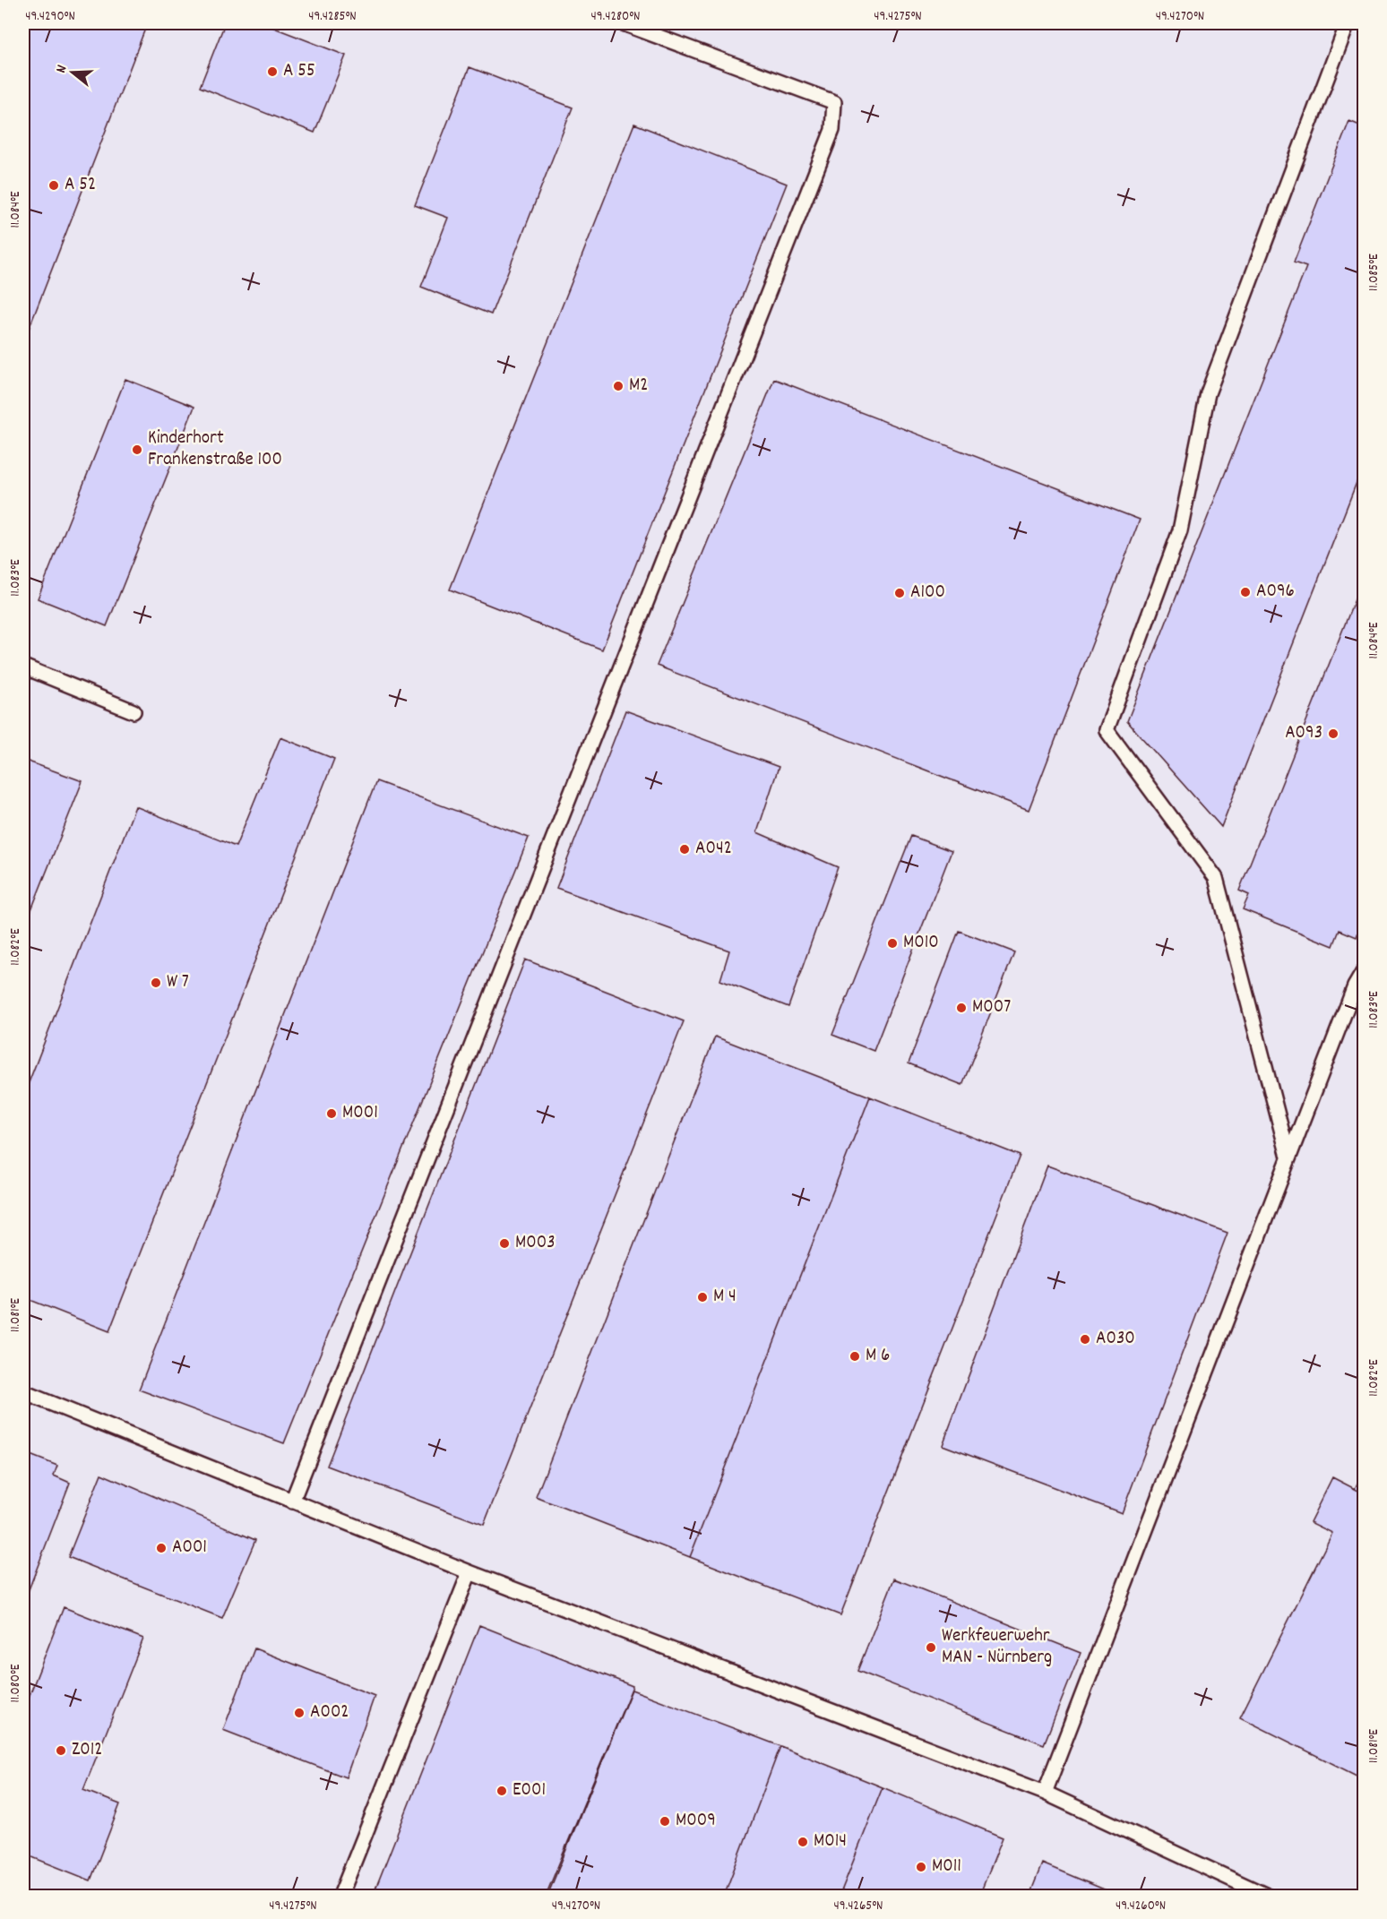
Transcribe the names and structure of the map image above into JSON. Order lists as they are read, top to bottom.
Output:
{
  "places": [
    "A 55",
    "A 52",
    "M2",
    "Kinderhort Frankenstraße 100",
    "A096",
    "A100",
    "A093",
    "A042",
    "M010",
    "W 7",
    "M007",
    "M001",
    "M003",
    "M 4",
    "A030",
    "M 6",
    "A001",
    "Werkfeuerwehr MAN - Nürnberg",
    "A002",
    "Z012",
    "E001",
    "M009",
    "M014",
    "M011"
  ],
  "north": "left",
  "coordinates": [
    "49.4290°N",
    "49.4285°N",
    "49.4280°N",
    "49.4275°N",
    "49.4270°N",
    "11.084°E",
    "11.085°E",
    "11.083°E",
    "11.082°E",
    "11.081°E",
    "11.080°E",
    "49.4265°N",
    "49.4260°N"
  ]
}
